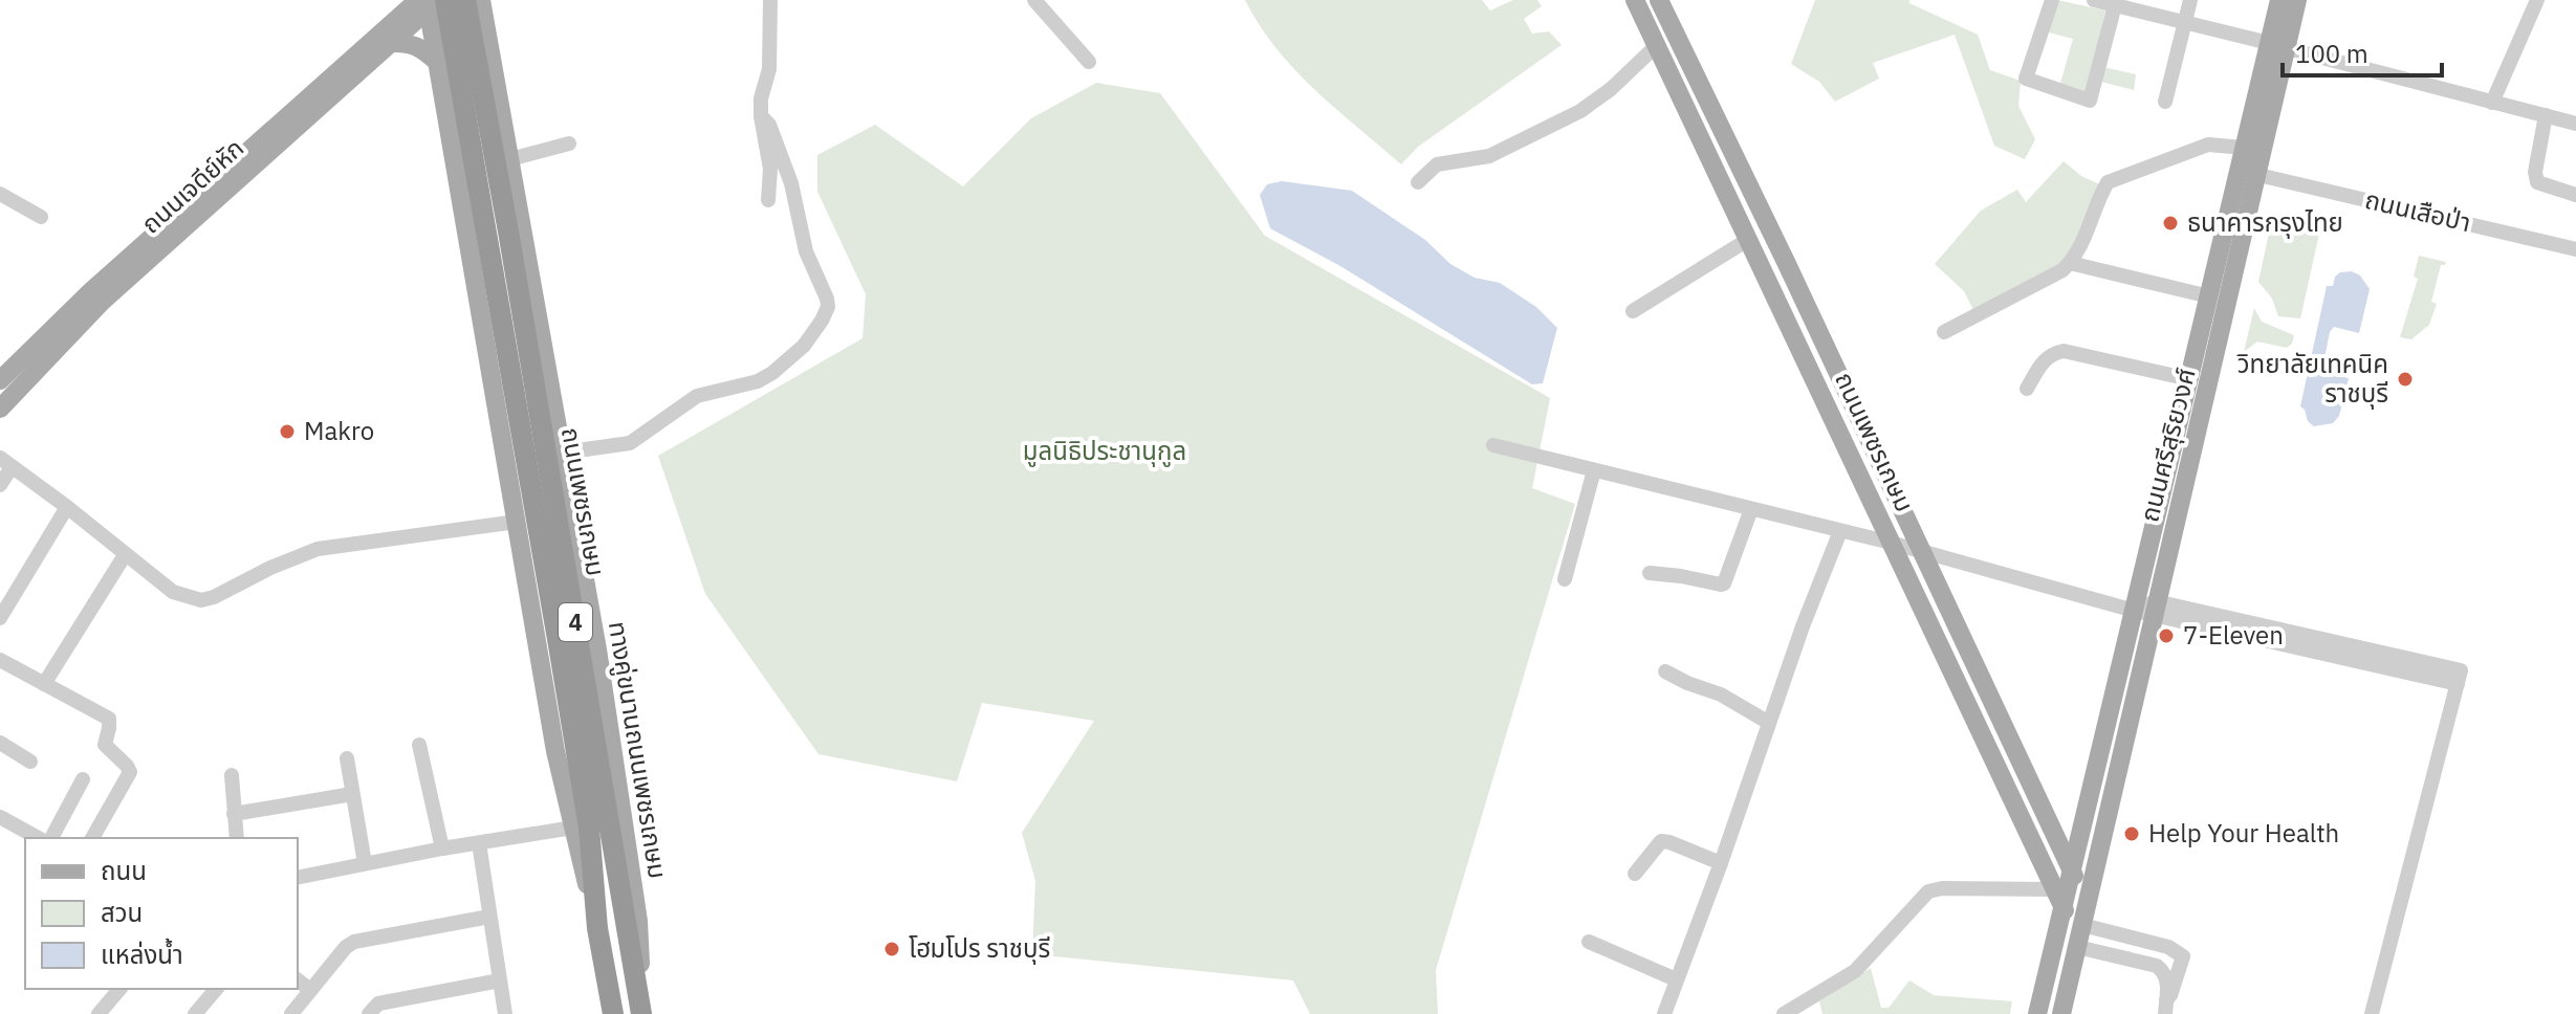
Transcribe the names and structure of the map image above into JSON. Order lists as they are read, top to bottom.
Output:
{
  "streets": {
    "highway": ["ถนนเพชรเกษม", "4"],
    "main road": ["ถนนเจดีย์หัก", "ถนนศรีสุริยวงศ์", "ทางคู่ขนานถนนเพชรเกษม"],
    "street": ["ถนนเสือป่า"]
  },
  "crossings": [
    ["ถนนเจดีย์หัก", "ถนนเพชรเกษม"],
    ["ถนนเจดีย์หัก", "4"],
    ["ถนนเสือป่า", "ถนนศรีสุริยวงศ์"],
    ["ถนนเพชรเกษม", "ถนนศรีสุริยวงศ์"],
    ["ถนนเพชรเกษม", "4"],
    ["ถนนเพชรเกษม", "ทางคู่ขนานถนนเพชรเกษม"]
  ],
  "parks": ["มูลนิธิประชานุกูล"],
  "places": [
    "ธนาคารกรุงไทย",
    "วิทยาลัยเทคนิค ราชบุรี",
    "Makro",
    "7-Eleven",
    "Help Your Health",
    "โฮมโปร ราชบุรี"
  ],
  "legend": ["ถนน", "สวน", "แหล่งน้ำ"],
  "scale_bar": "100 m"
}
